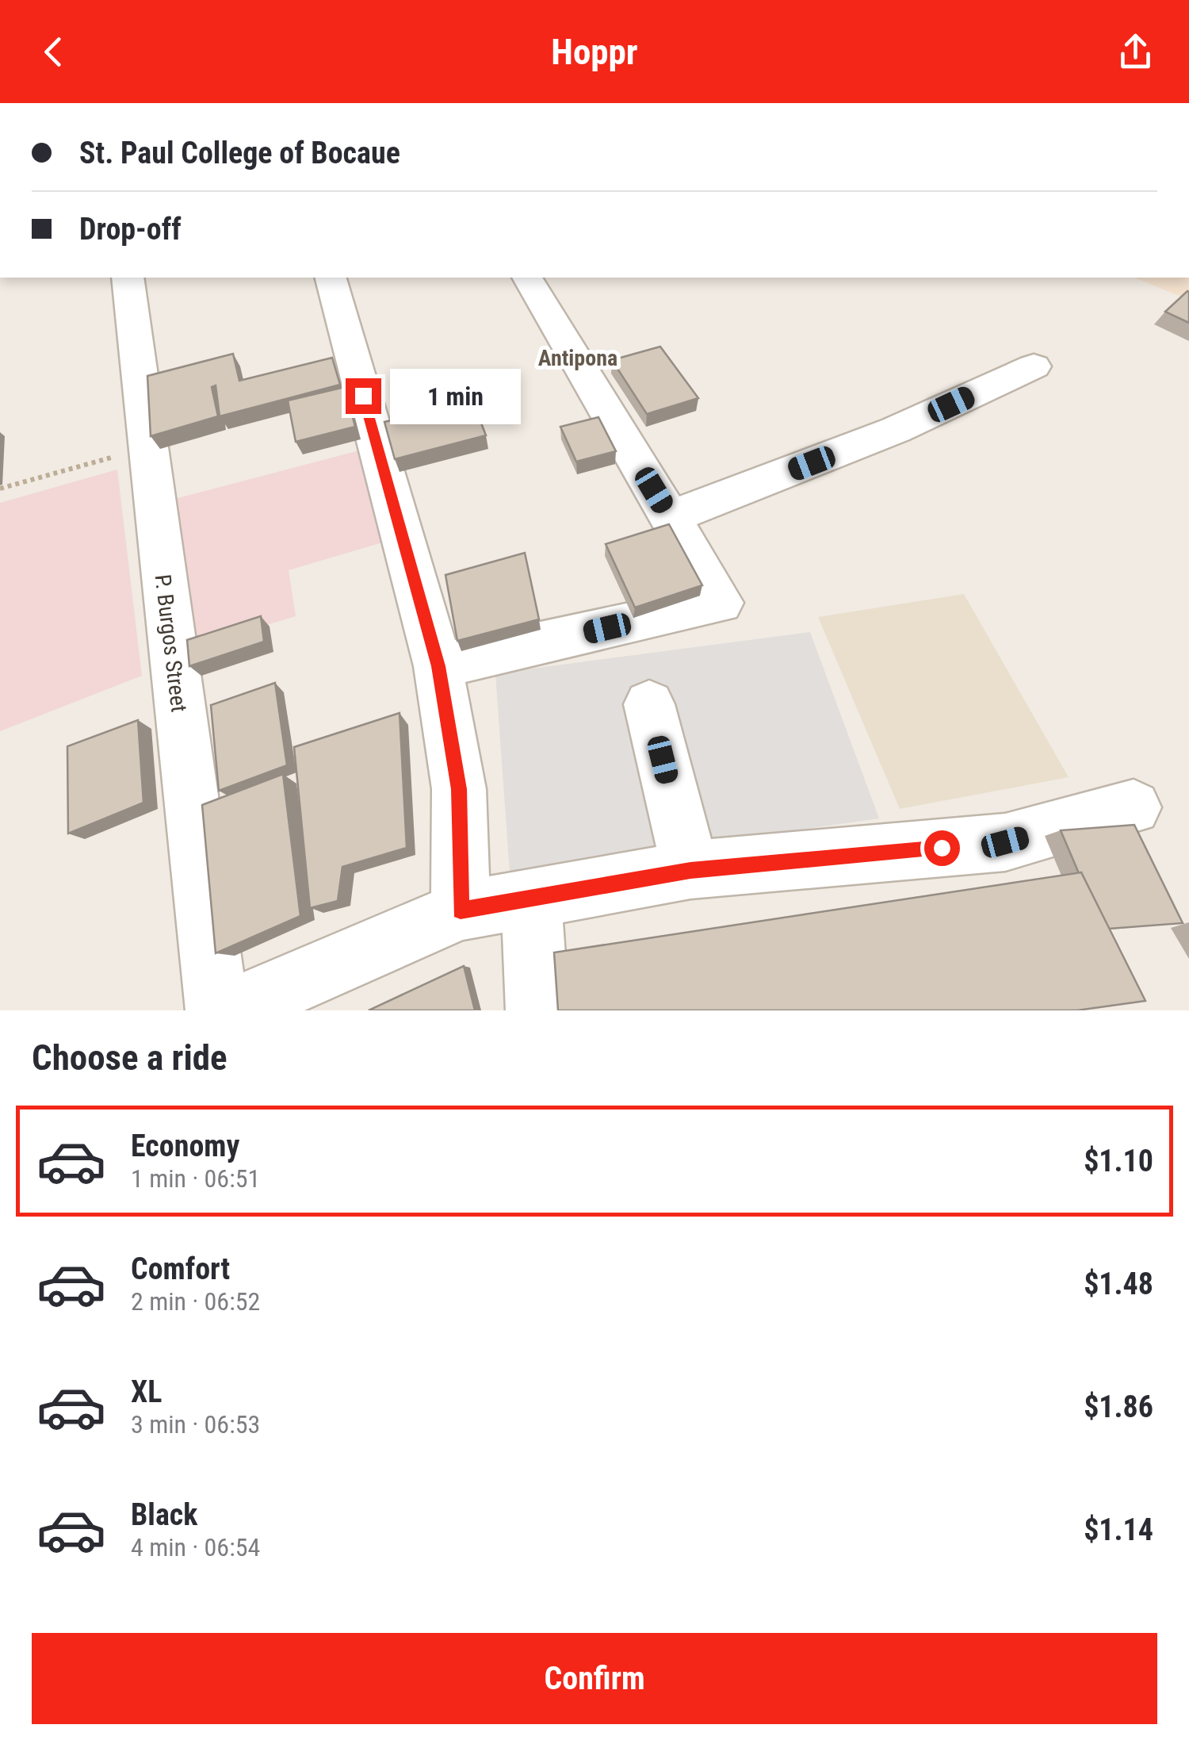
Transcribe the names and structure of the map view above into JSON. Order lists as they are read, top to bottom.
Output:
{
  "streets": {
    "street": ["P. Burgos Street"]
  },
  "districts": ["Antipona"],
  "page": {
    "header": "Hoppr",
    "banner": ["St. Paul College of Bocaue", "Drop-off"],
    "bubble": "1 min",
    "heading": "Choose a ride",
    "list": [
      {
        "name": "Economy",
        "note": "1 min · 06:51",
        "value": "$1.10"
      },
      {
        "name": "Comfort",
        "note": "2 min · 06:52",
        "value": "$1.48"
      },
      {
        "name": "XL",
        "note": "3 min · 06:53",
        "value": "$1.86"
      },
      {
        "name": "Black",
        "note": "4 min · 06:54",
        "value": "$1.14"
      }
    ],
    "buttons": "Confirm"
  }
}
